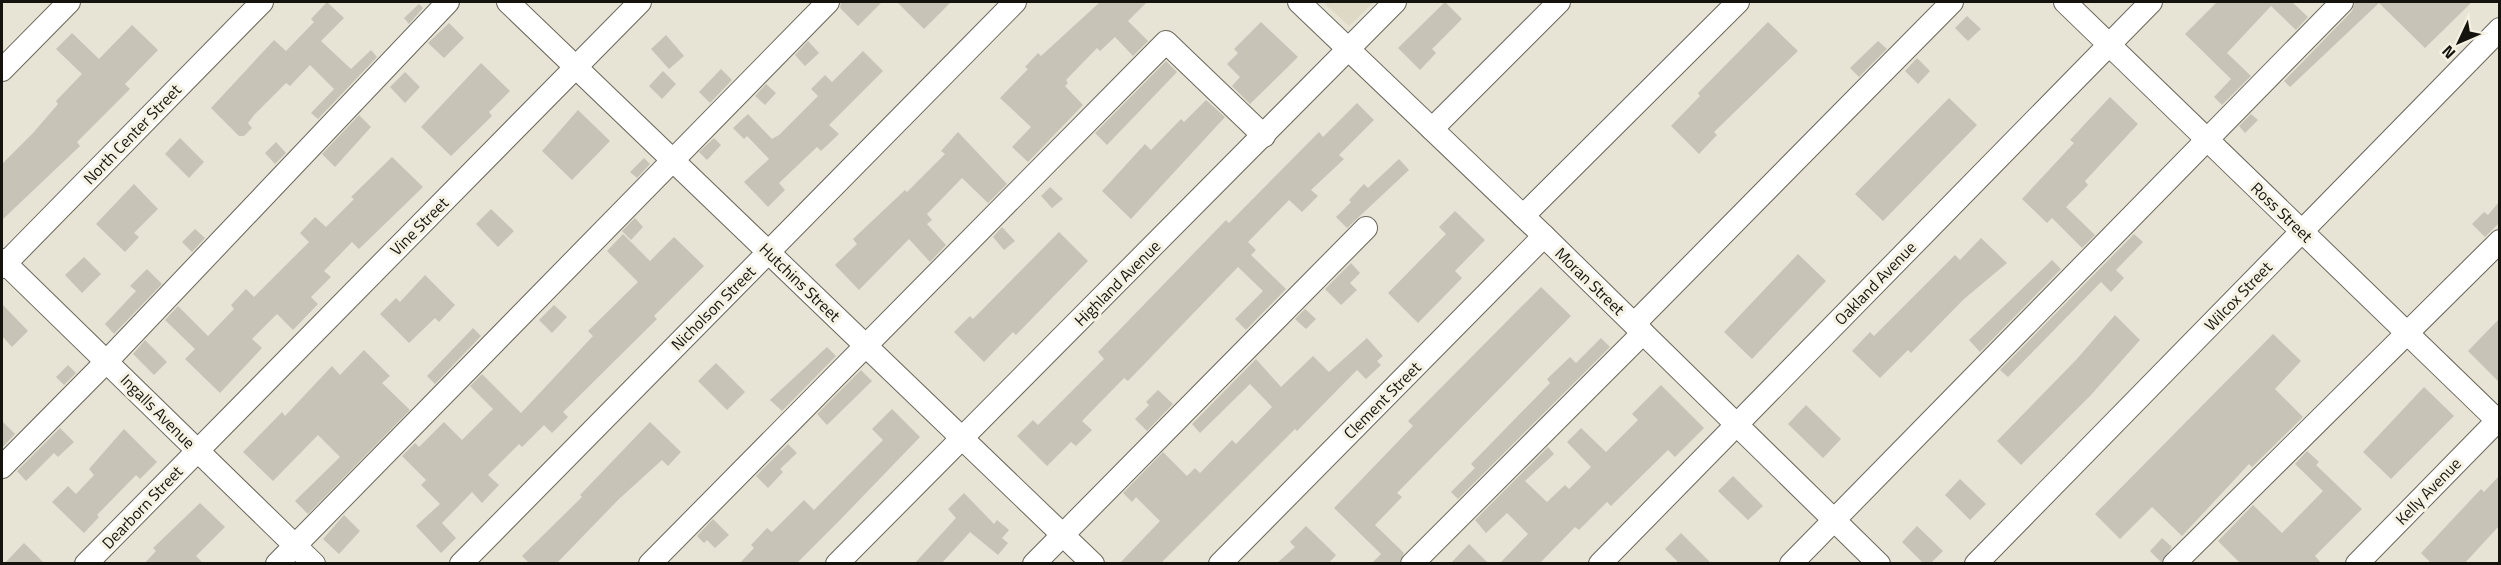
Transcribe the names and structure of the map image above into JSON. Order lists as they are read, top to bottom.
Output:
{
  "streets": {
    "street": [
      "North Center Street",
      "Ross Street",
      "Vine Street",
      "Moran Street",
      "Hutchins Street",
      "Highland Avenue",
      "Oakland Avenue",
      "Wilcox Street",
      "Nicholson Street",
      "Clement Street",
      "Ingalls Avenue",
      "Kelly Avenue",
      "Dearborn Street"
    ]
  },
  "crossings": [
    ["North Center Street", "Ingalls Avenue"],
    ["Ross Street", "Oakland Avenue"],
    ["Ross Street", "Wilcox Street"],
    ["Ross Street", "Kelly Avenue"],
    ["Vine Street", "Hutchins Street"],
    ["Vine Street", "Ingalls Avenue"],
    ["Vine Street", "Dearborn Street"],
    ["Moran Street", "Highland Avenue"],
    ["Moran Street", "Oakland Avenue"],
    ["Moran Street", "Clement Street"],
    ["Hutchins Street", "Highland Avenue"],
    ["Hutchins Street", "Nicholson Street"],
    ["Ingalls Avenue", "Dearborn Street"]
  ],
  "north": "bottom left"
}
